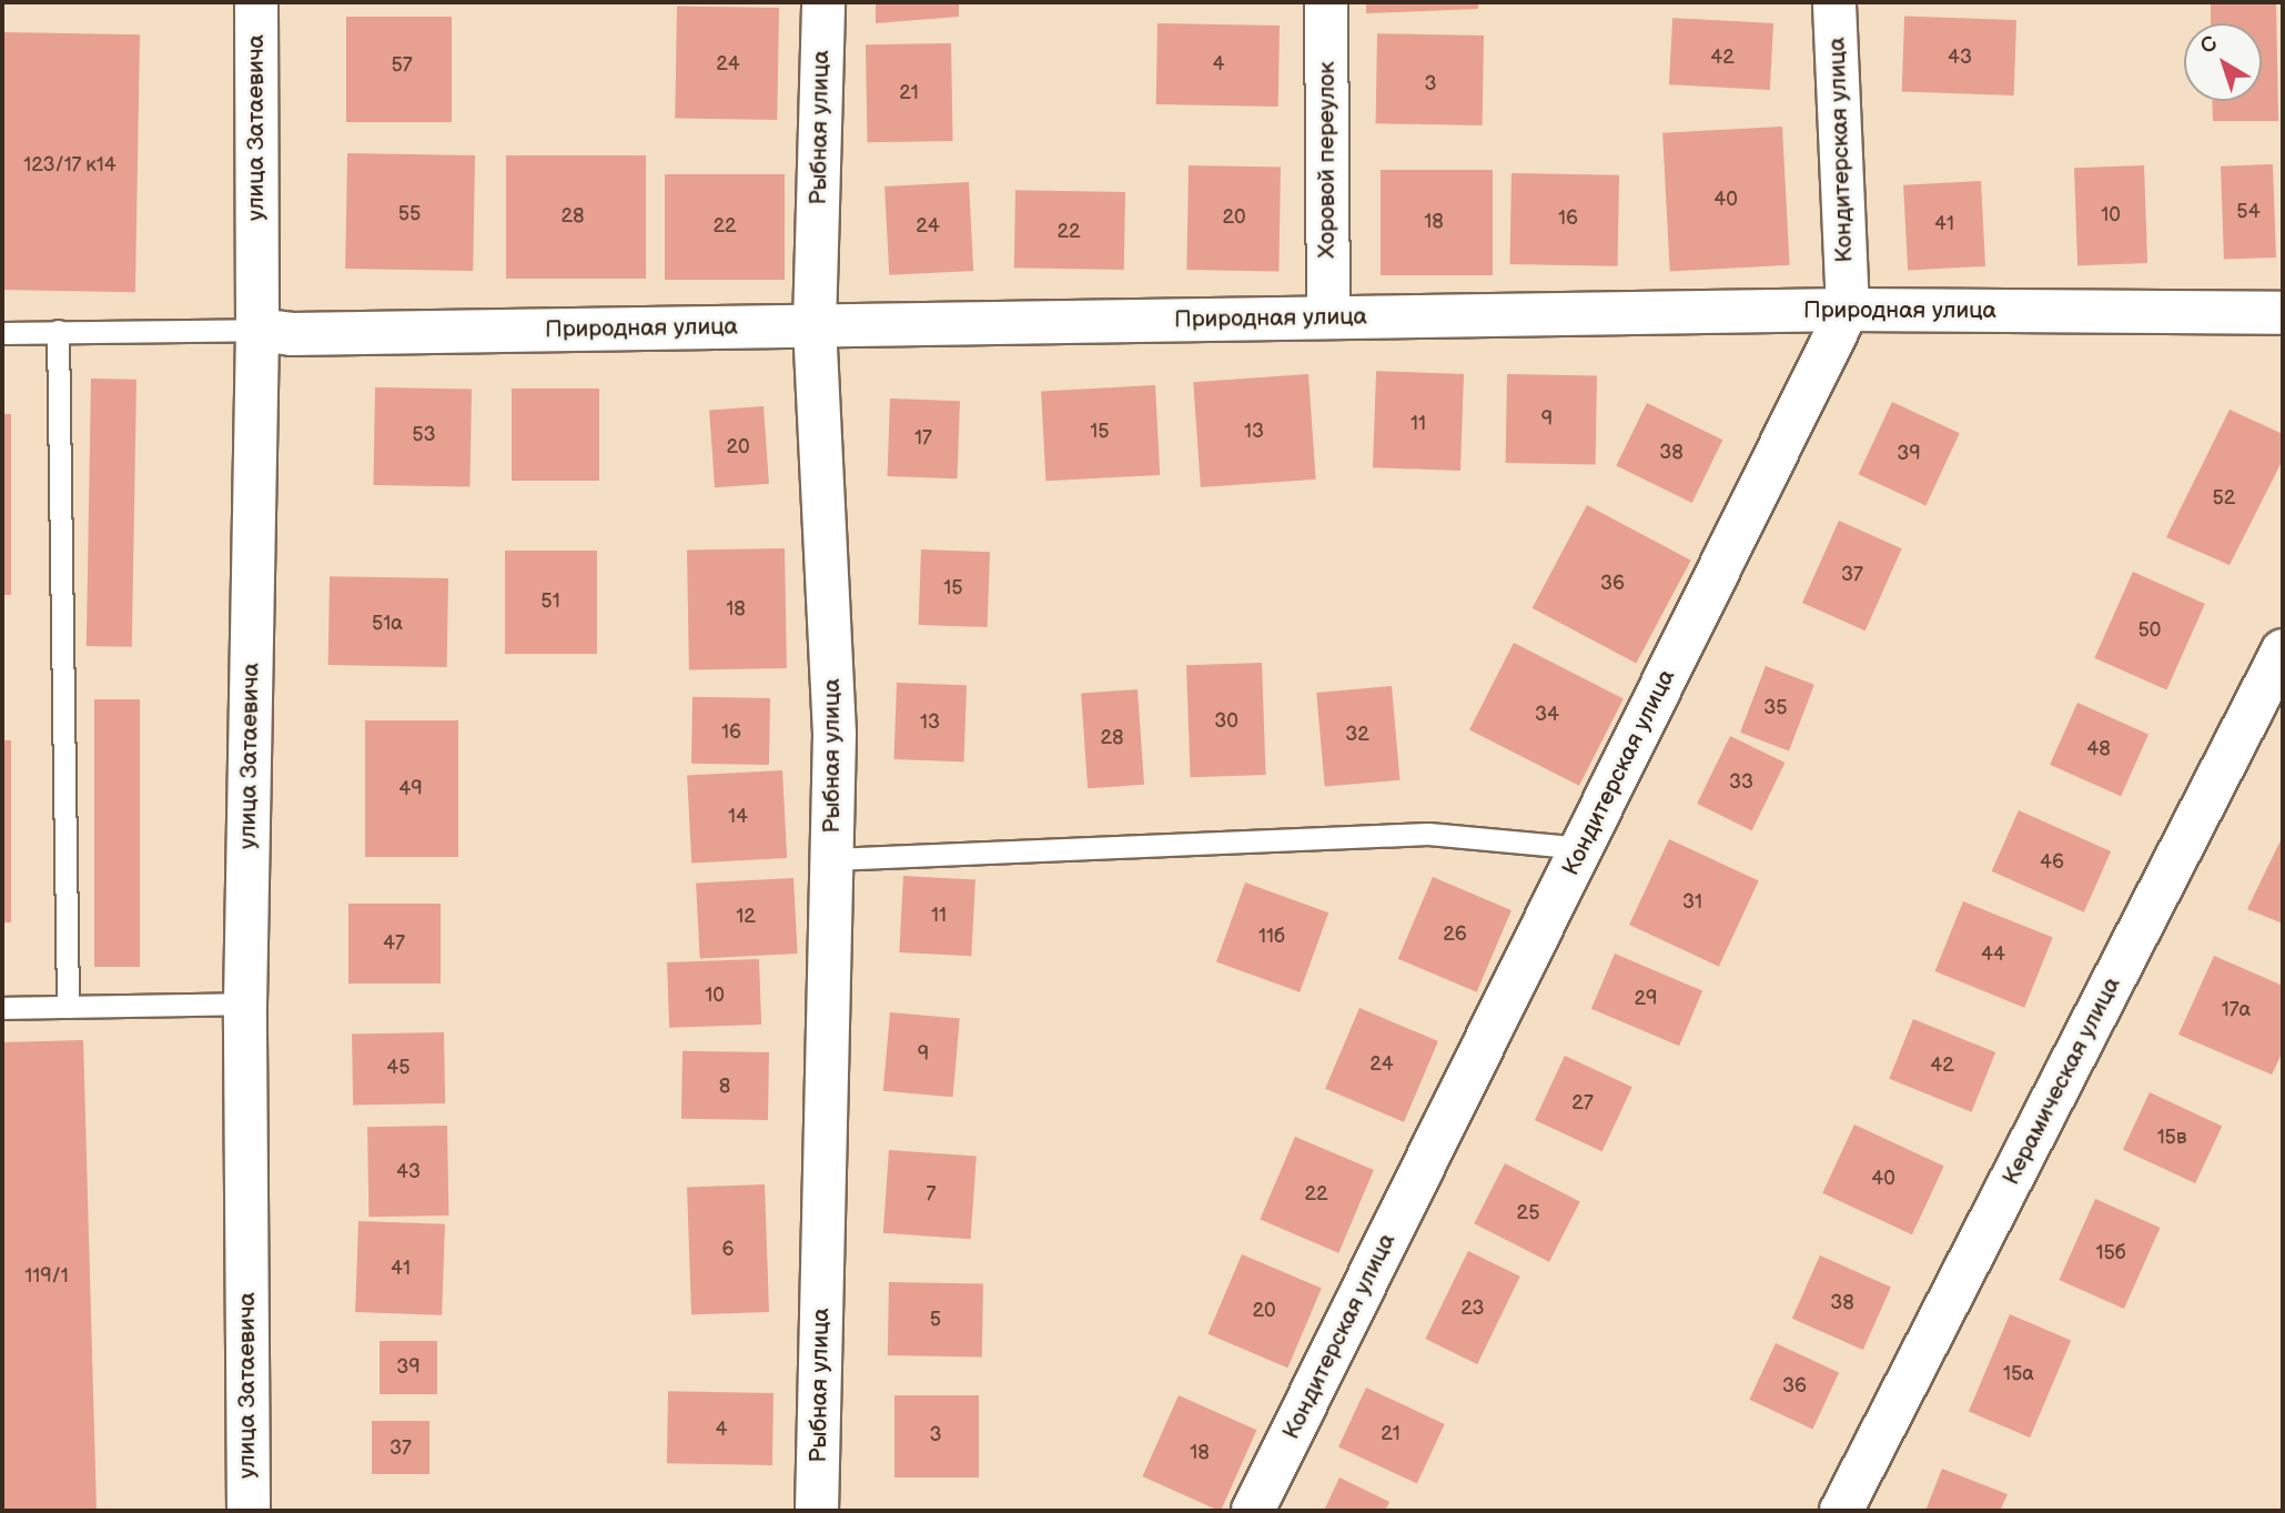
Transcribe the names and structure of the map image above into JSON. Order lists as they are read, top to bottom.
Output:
{
  "streets": {
    "street": [
      "улица Затаевича",
      "Рыбная улица",
      "Кондитерская улица",
      "Хоровой переулок",
      "Природная улица",
      "Керамическая улица"
    ]
  },
  "crossings": [
    ["улица Затаевича", "Природная улица"],
    ["Рыбная улица", "Природная улица"],
    ["Кондитерская улица", "Природная улица"],
    ["Хоровой переулок", "Природная улица"]
  ],
  "house_numbers": [
    "42",
    "43",
    "24",
    "4",
    "57",
    "3",
    "21",
    "123/17 к14",
    "40",
    "54",
    "55",
    "10",
    "28",
    "20",
    "16",
    "18",
    "41",
    "22",
    "24",
    "22",
    "9",
    "11",
    "15",
    "13",
    "53",
    "17",
    "20",
    "38",
    "39",
    "52",
    "37",
    "36",
    "15",
    "51",
    "18",
    "51а",
    "50",
    "35",
    "34",
    "30",
    "13",
    "16",
    "32",
    "28",
    "48",
    "33",
    "49",
    "14",
    "46",
    "31",
    "11",
    "12",
    "26",
    "11б",
    "47",
    "44",
    "10",
    "29",
    "17а",
    "9",
    "24",
    "42",
    "45",
    "8",
    "27",
    "15в",
    "43",
    "40",
    "7",
    "22",
    "25",
    "6",
    "15б",
    "41",
    "119/1",
    "38",
    "23",
    "20",
    "5",
    "39",
    "15а",
    "36",
    "4",
    "21",
    "3",
    "37",
    "18"
  ],
  "north": "top left"
}
